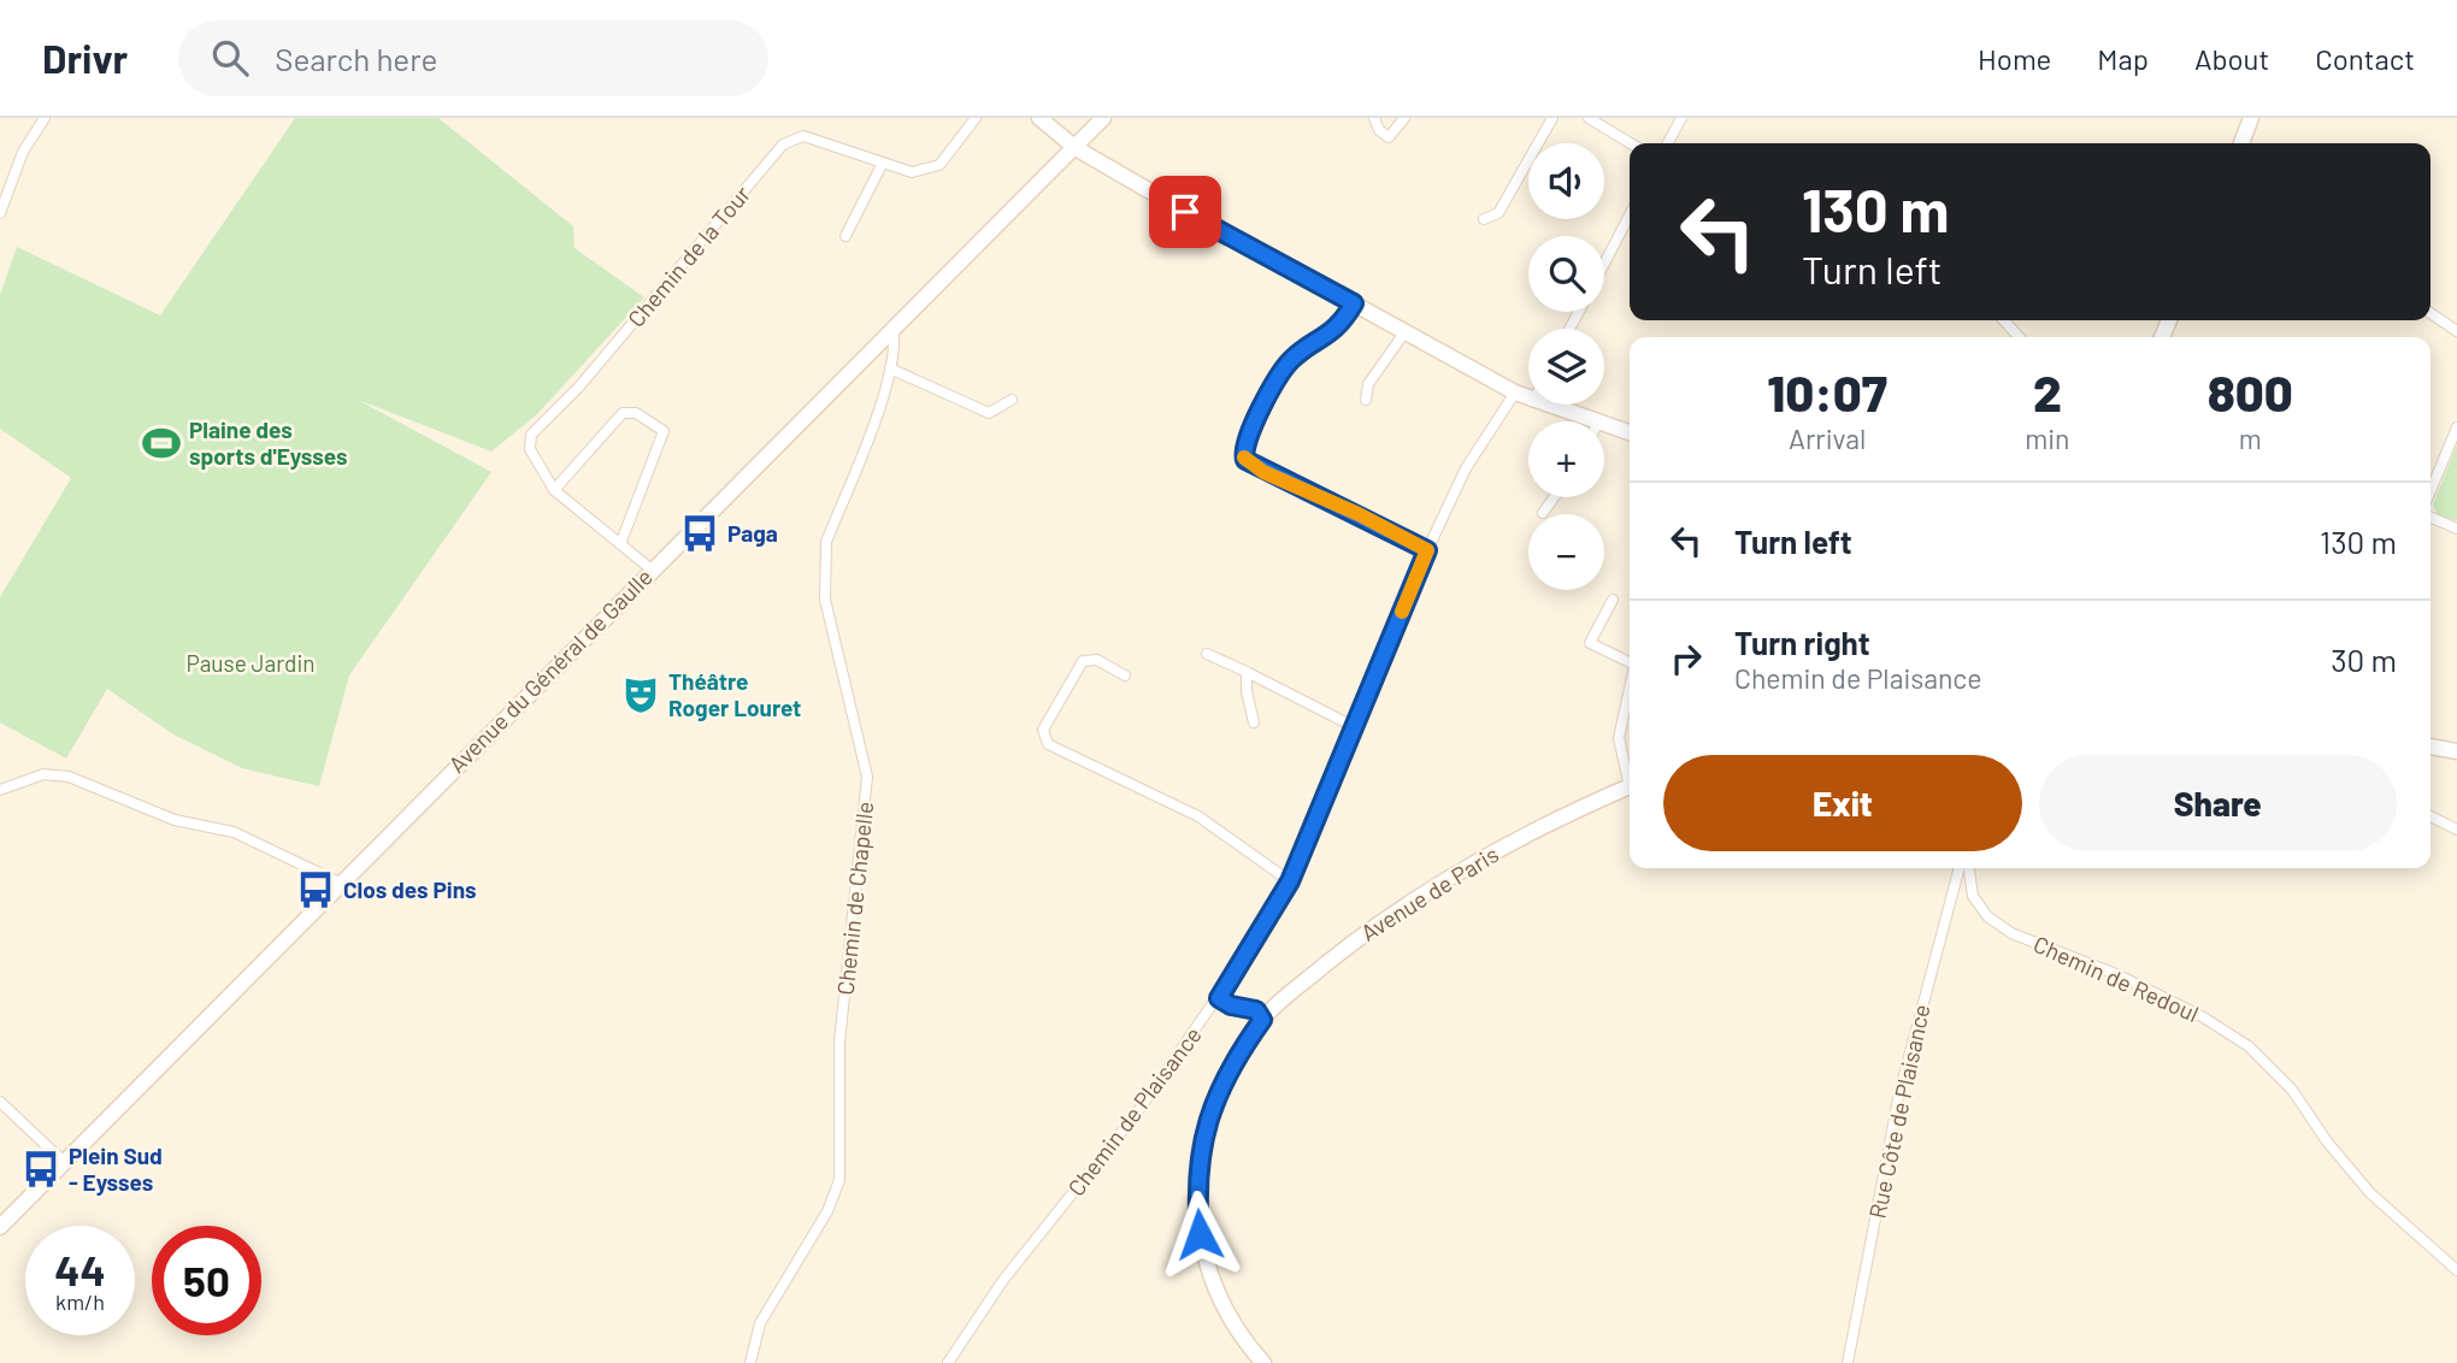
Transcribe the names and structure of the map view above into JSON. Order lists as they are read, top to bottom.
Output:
{
  "streets": {
    "main road": ["Avenue du Général de Gaulle", "Avenue de Paris"],
    "street": [
      "Chemin de la Tour",
      "Chemin de Chapelle",
      "Chemin de Redoul",
      "Chemin de Plaisance",
      "Rue Côte de Plaisance"
    ]
  },
  "crossings": [
    ["Avenue du Général de Gaulle", "Chemin de Chapelle"]
  ],
  "parks": ["Pause Jardin"],
  "places": {
    "sports": ["Plaine des sports d'Eysses"],
    "bus stop": ["Paga", "Clos des Pins", "Plein Sud - Eysses"],
    "theatre": ["Théâtre Roger Louret"]
  },
  "page": {
    "header": "Drivr",
    "search": "Search here",
    "nav": [
      "Home",
      "Map",
      "About",
      "Contact"
    ],
    "map_buttons": ["+", "−"],
    "turn": ["130 m", "Turn left"],
    "eta": [
      "10:07",
      "Arrival",
      "2",
      "min",
      "800",
      "m"
    ],
    "list": [
      {
        "name": "Turn left",
        "value": "130 m"
      },
      {
        "name": "Turn right",
        "note": "Chemin de Plaisance",
        "value": "30 m"
      }
    ],
    "buttons": ["Exit", "Share"],
    "speed": "44 km/h",
    "limit": "50"
  }
}
